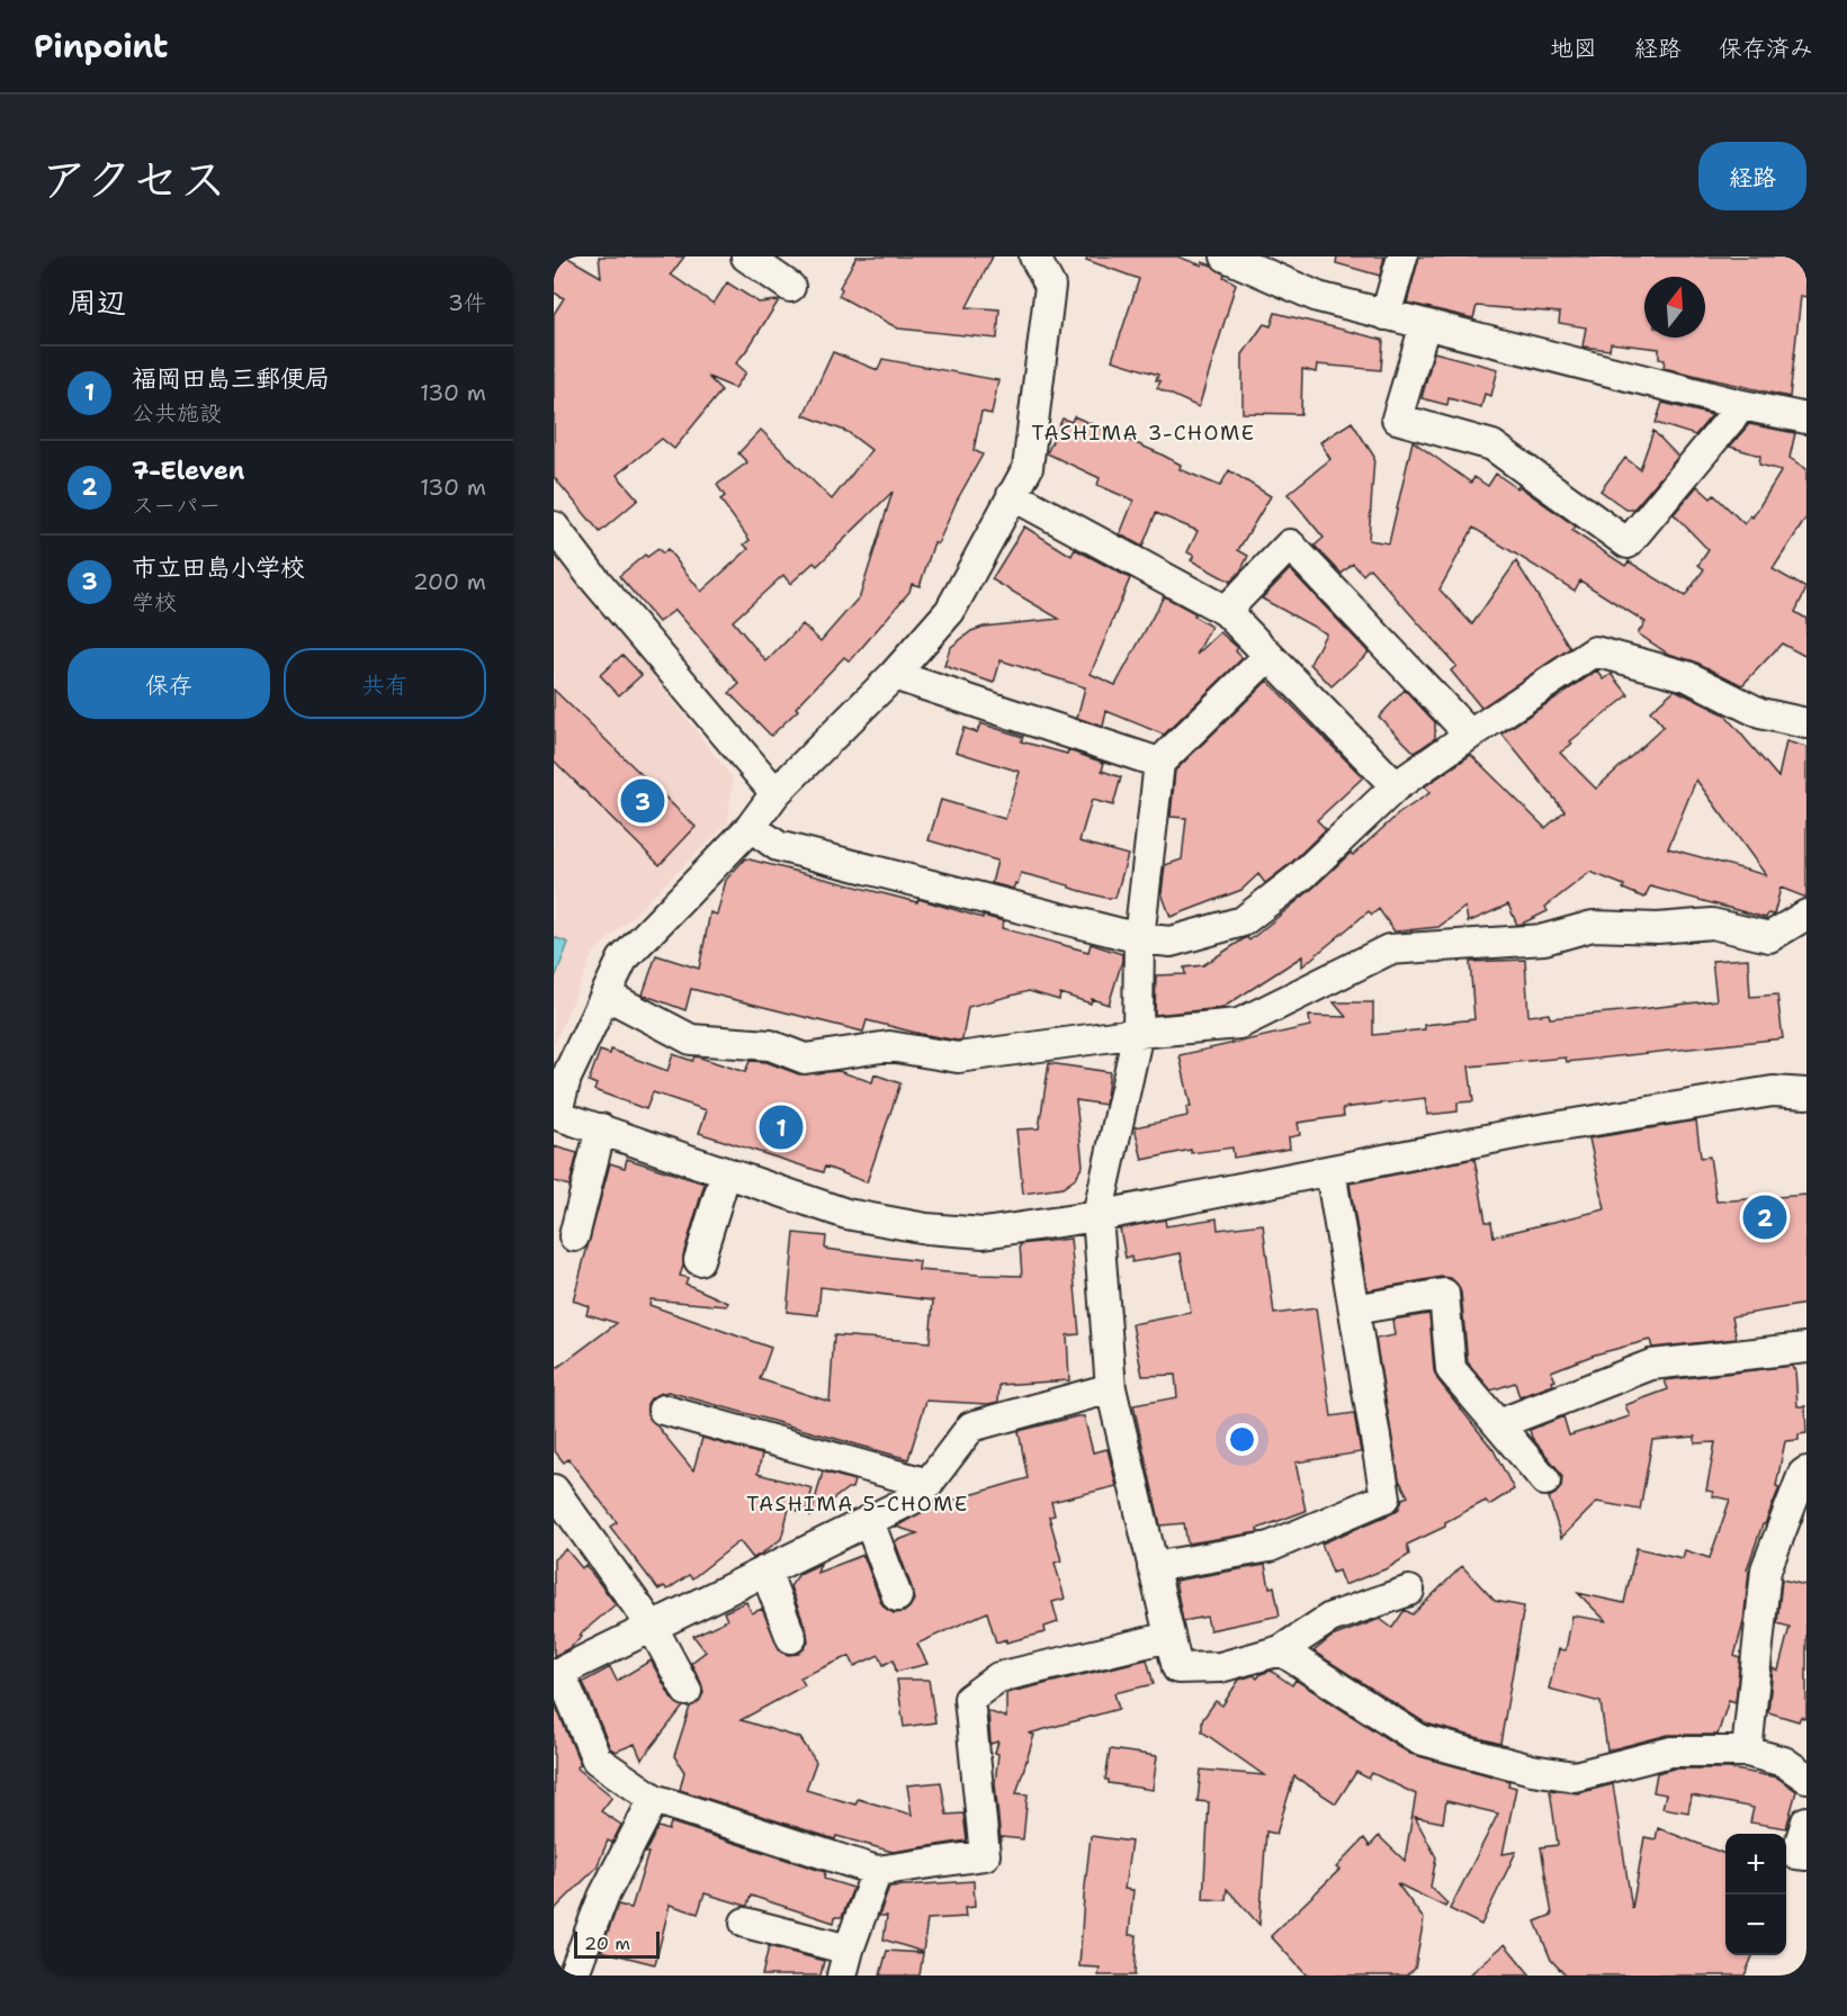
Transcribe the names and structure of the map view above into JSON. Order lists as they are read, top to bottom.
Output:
{
  "districts": ["TASHIMA 3-CHOME", "TASHIMA 5-CHOME"],
  "scale_bar": "20 m",
  "north": "top",
  "page": {
    "header": "Pinpoint",
    "nav": ["地図", "経路", "保存済み"],
    "title": "アクセス",
    "buttons": [
      "経路",
      ["保存", "共有"]
    ],
    "heading": ["周辺", "3件"],
    "list": [
      {
        "mark": "1",
        "name": "福岡田島三郵便局",
        "note": "公共施設",
        "value": "130 m"
      },
      {
        "mark": "2",
        "name": "7-Eleven",
        "note": "スーパー",
        "value": "130 m"
      },
      {
        "mark": "3",
        "name": "市立田島小学校",
        "note": "学校",
        "value": "200 m"
      }
    ],
    "pins": ["3", "1", "2"],
    "map_buttons": ["+", "−"],
    "scale": "20 m"
  }
}
